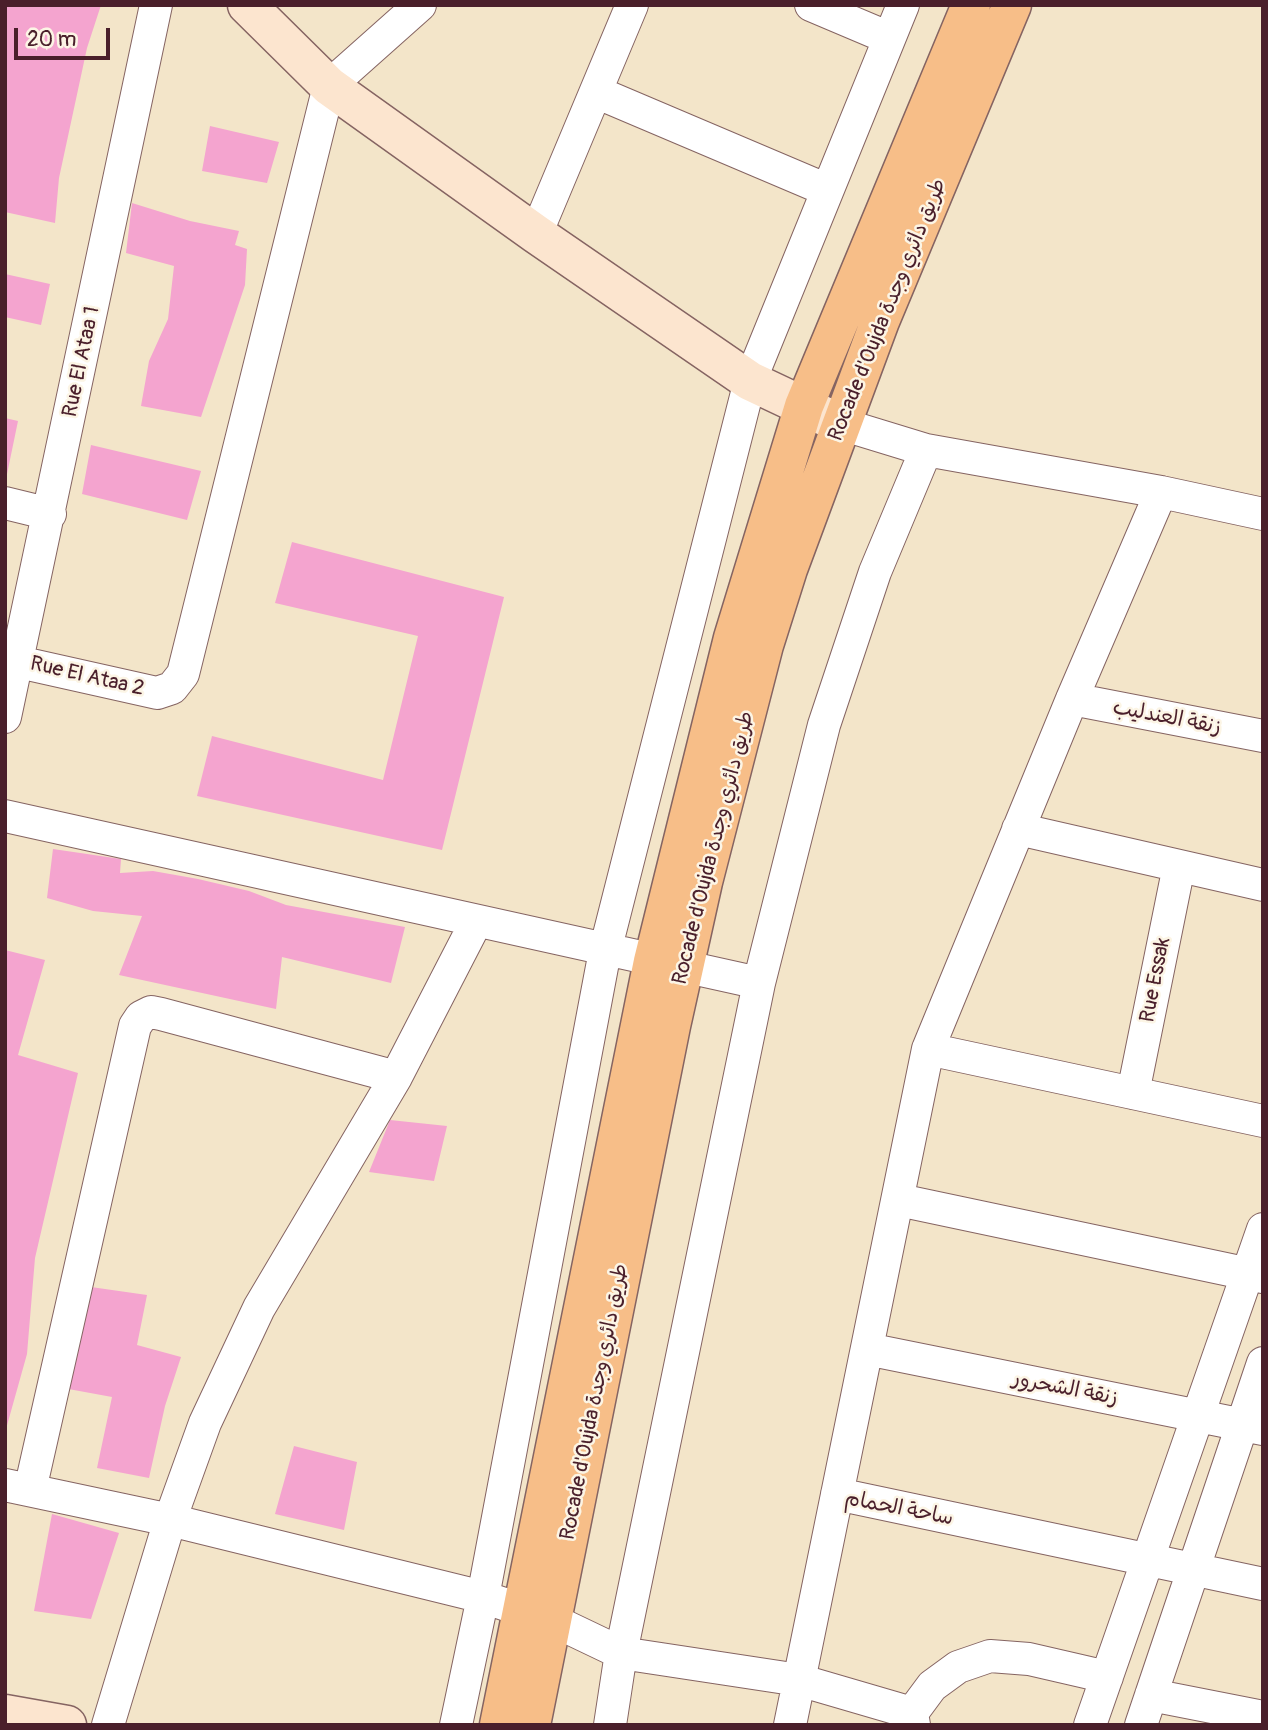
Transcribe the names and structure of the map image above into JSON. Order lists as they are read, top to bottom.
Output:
{
  "streets": {
    "highway": ["Rocade d'Oujda طريق دائري وجدة"],
    "street": [
      "Rue El Ataa 1",
      "Rue El Ataa 2",
      "زنقة العندليب",
      "Rue Essak",
      "زنقة الشحرور",
      "ساحة الحمام"
    ]
  },
  "crossings": [
    ["Rue El Ataa 1", "Rue El Ataa 2"]
  ],
  "scale_bar": "20 m"
}
